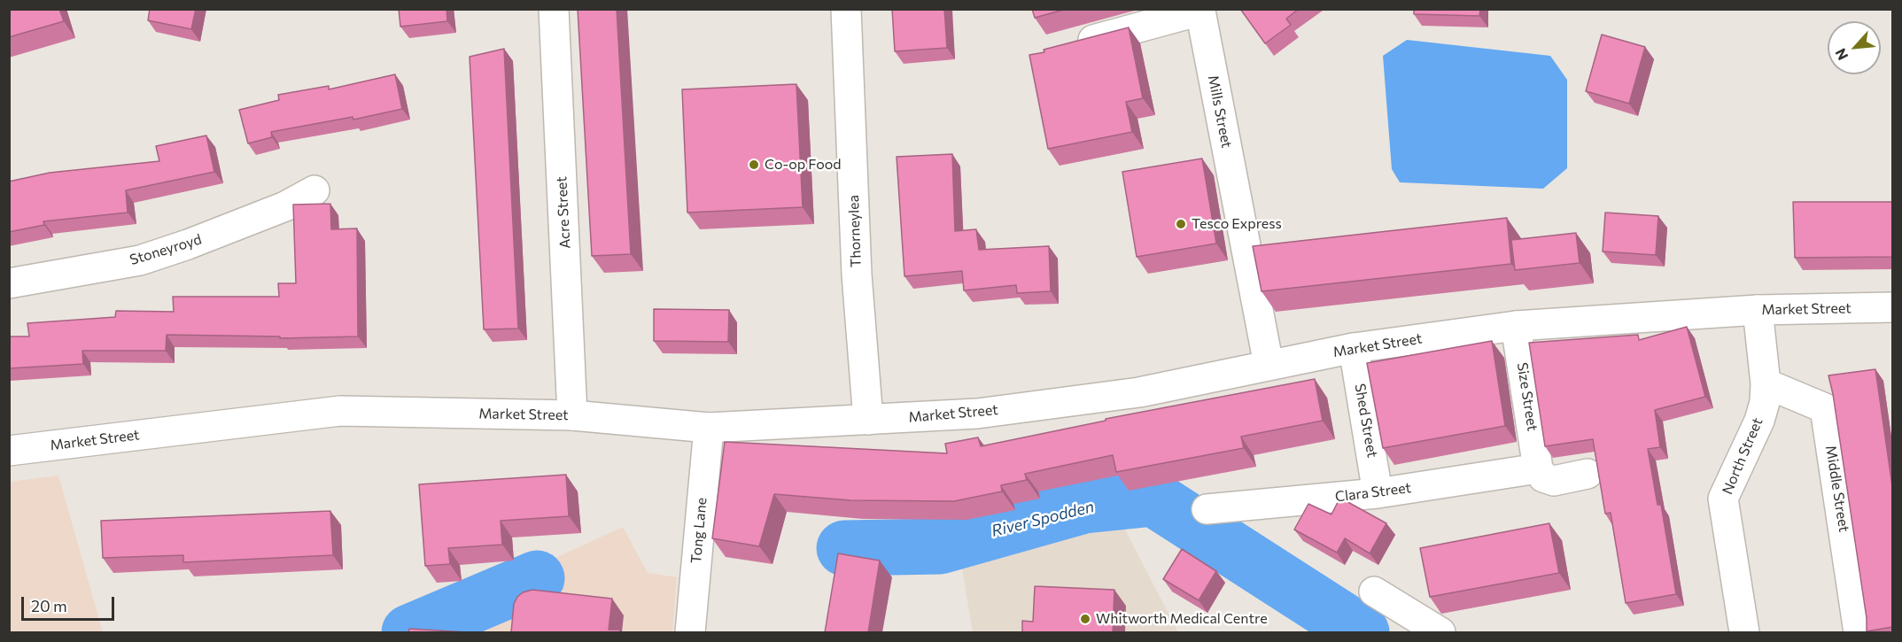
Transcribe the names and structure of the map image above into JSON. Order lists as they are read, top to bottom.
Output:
{
  "streets": {
    "street": [
      "Mills Street",
      "Acre Street",
      "Thorneylea",
      "Stoneyroyd",
      "Market Street",
      "Size Street",
      "Shed Street",
      "North Street",
      "Middle Street",
      "Clara Street",
      "Tong Lane"
    ]
  },
  "crossings": [
    ["Mills Street", "Market Street"],
    ["Acre Street", "Market Street"],
    ["Thorneylea", "Market Street"],
    ["Market Street", "Size Street"],
    ["Market Street", "Shed Street"],
    ["Market Street", "North Street"],
    ["Market Street", "Tong Lane"],
    ["Size Street", "Clara Street"],
    ["Shed Street", "Clara Street"],
    ["North Street", "Middle Street"]
  ],
  "water": ["River Spodden"],
  "places": ["Co-op Food", "Tesco Express", "Whitworth Medical Centre"],
  "scale_bar": "20 m",
  "north": "bottom left"
}
